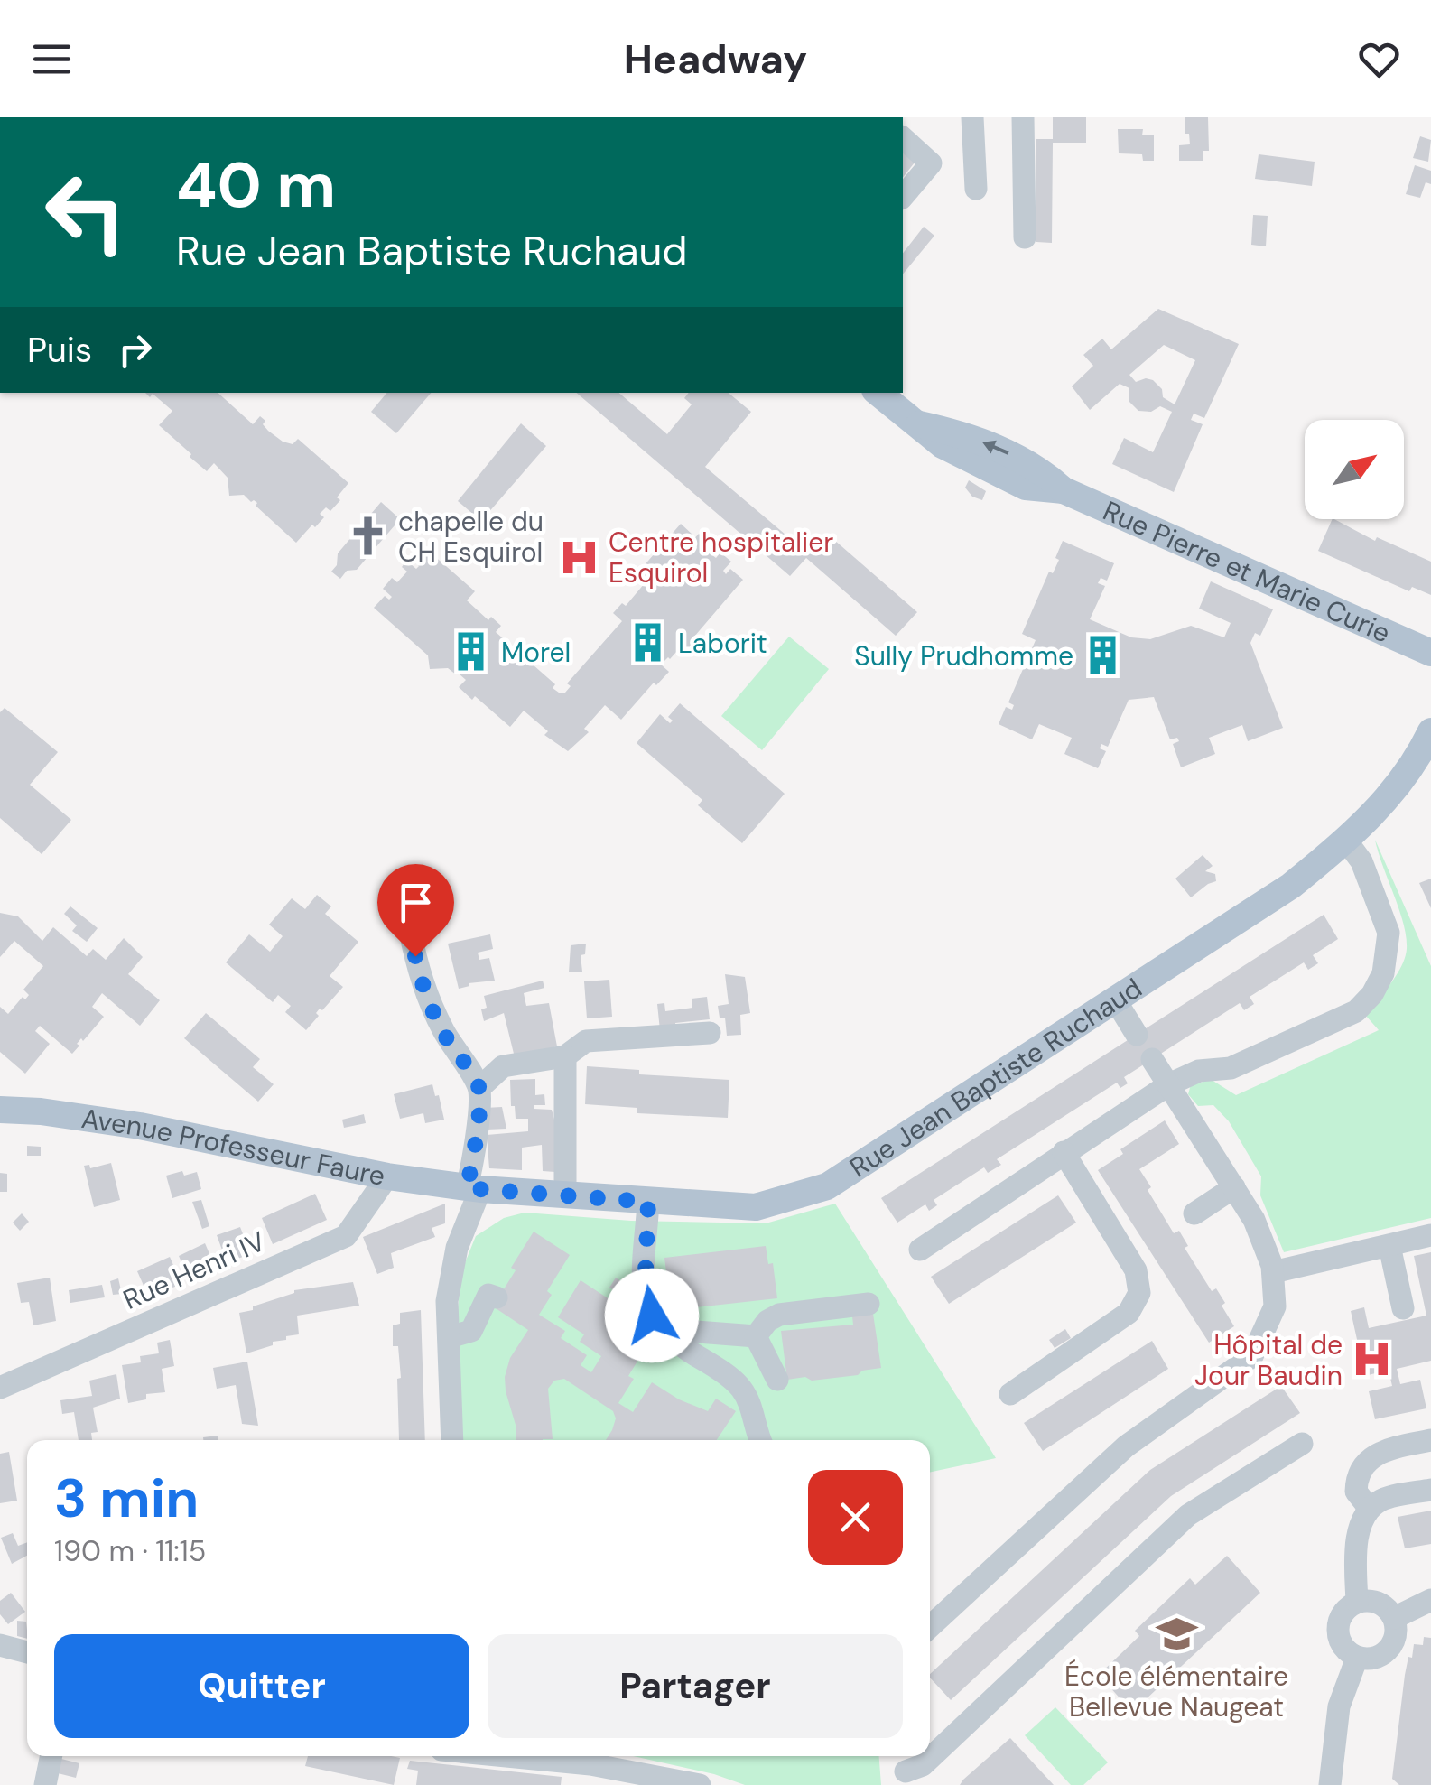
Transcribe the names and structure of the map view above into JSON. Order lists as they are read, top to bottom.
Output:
{
  "streets": {
    "main road": ["Rue Pierre et Marie Curie", "Rue Jean Baptiste Ruchaud", "Avenue Professeur Faure"],
    "street": ["Rue Henri IV"]
  },
  "crossings": [
    ["Rue Jean Baptiste Ruchaud", "Avenue Professeur Faure"],
    ["Avenue Professeur Faure", "Rue Henri IV"]
  ],
  "places": {
    "church": ["chapelle du CH Esquirol"],
    "hospital": ["Centre hospitalier Esquirol", "Hôpital de Jour Baudin"],
    "building": ["Laborit", "Morel", "Sully Prudhomme"],
    "school or university": ["École élémentaire Bellevue Naugeat"]
  },
  "north": "top right",
  "page": {
    "header": "Headway",
    "turn": ["40 m", "Rue Jean Baptiste Ruchaud"],
    "then": "Puis",
    "heading": ["3 min", "190 m · 11:15"],
    "buttons": ["Quitter", "Partager"]
  }
}
